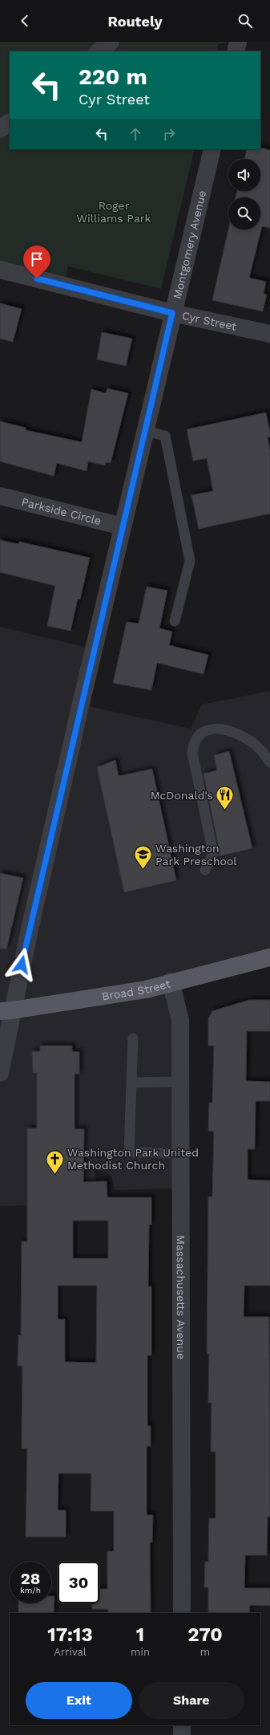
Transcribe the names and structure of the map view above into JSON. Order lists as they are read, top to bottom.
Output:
{
  "streets": {
    "main road": ["Broad Street"],
    "street": [
      "Montgomery Avenue",
      "Cyr Street",
      "Parkside Circle",
      "Massachusetts Avenue"
    ]
  },
  "crossings": [
    ["Montgomery Avenue", "Cyr Street"],
    ["Montgomery Avenue", "Parkside Circle"],
    ["Montgomery Avenue", "Broad Street"],
    ["Broad Street", "Massachusetts Avenue"]
  ],
  "parks": ["Roger Williams Park"],
  "places": {
    "restaurant": ["McDonald's"],
    "school or university": ["Washington Park Preschool"],
    "church": ["Washington Park United Methodist Church"]
  },
  "page": {
    "header": "Routely",
    "turn": ["220 m", "Cyr Street"],
    "speed": "28 km/h",
    "limit": "30",
    "eta": [
      "17:13",
      "Arrival",
      "1",
      "min",
      "270",
      "m"
    ],
    "buttons": ["Exit", "Share"]
  }
}
